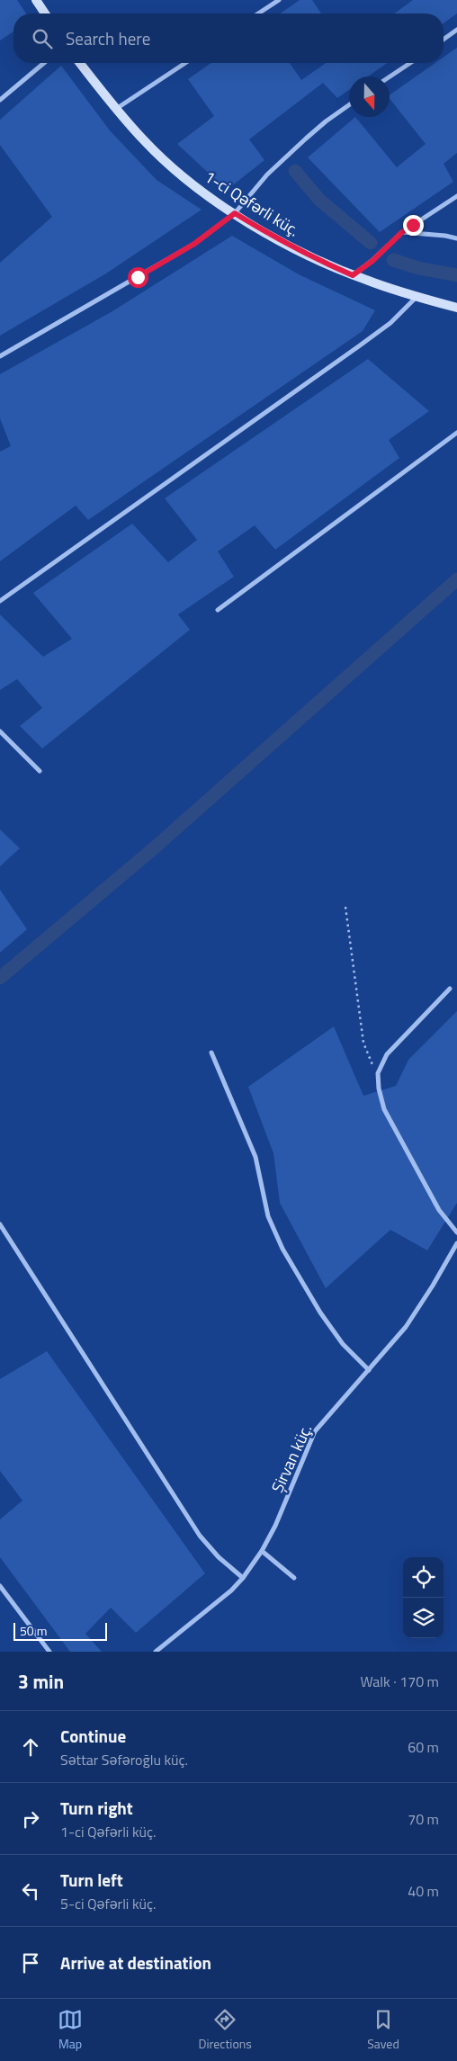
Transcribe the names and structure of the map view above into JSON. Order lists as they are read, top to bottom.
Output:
{
  "streets": {
    "street": ["1-ci Qəfərli küç.", "Şirvan küç."]
  },
  "scale_bar": "50 m",
  "north": "bottom",
  "page": {
    "search": "Search here",
    "scale": "50 m",
    "heading": ["3 min", "Walk · 170 m"],
    "list": [
      ["Continue", "Səttar Səfəroğlu küç.", "60 m"],
      ["Turn right", "1-ci Qəfərli küç.", "70 m"],
      ["Turn left", "5-ci Qəfərli küç.", "40 m"],
      "Arrive at destination"
    ],
    "nav": ["Map", "Directions", "Saved"]
  }
}
